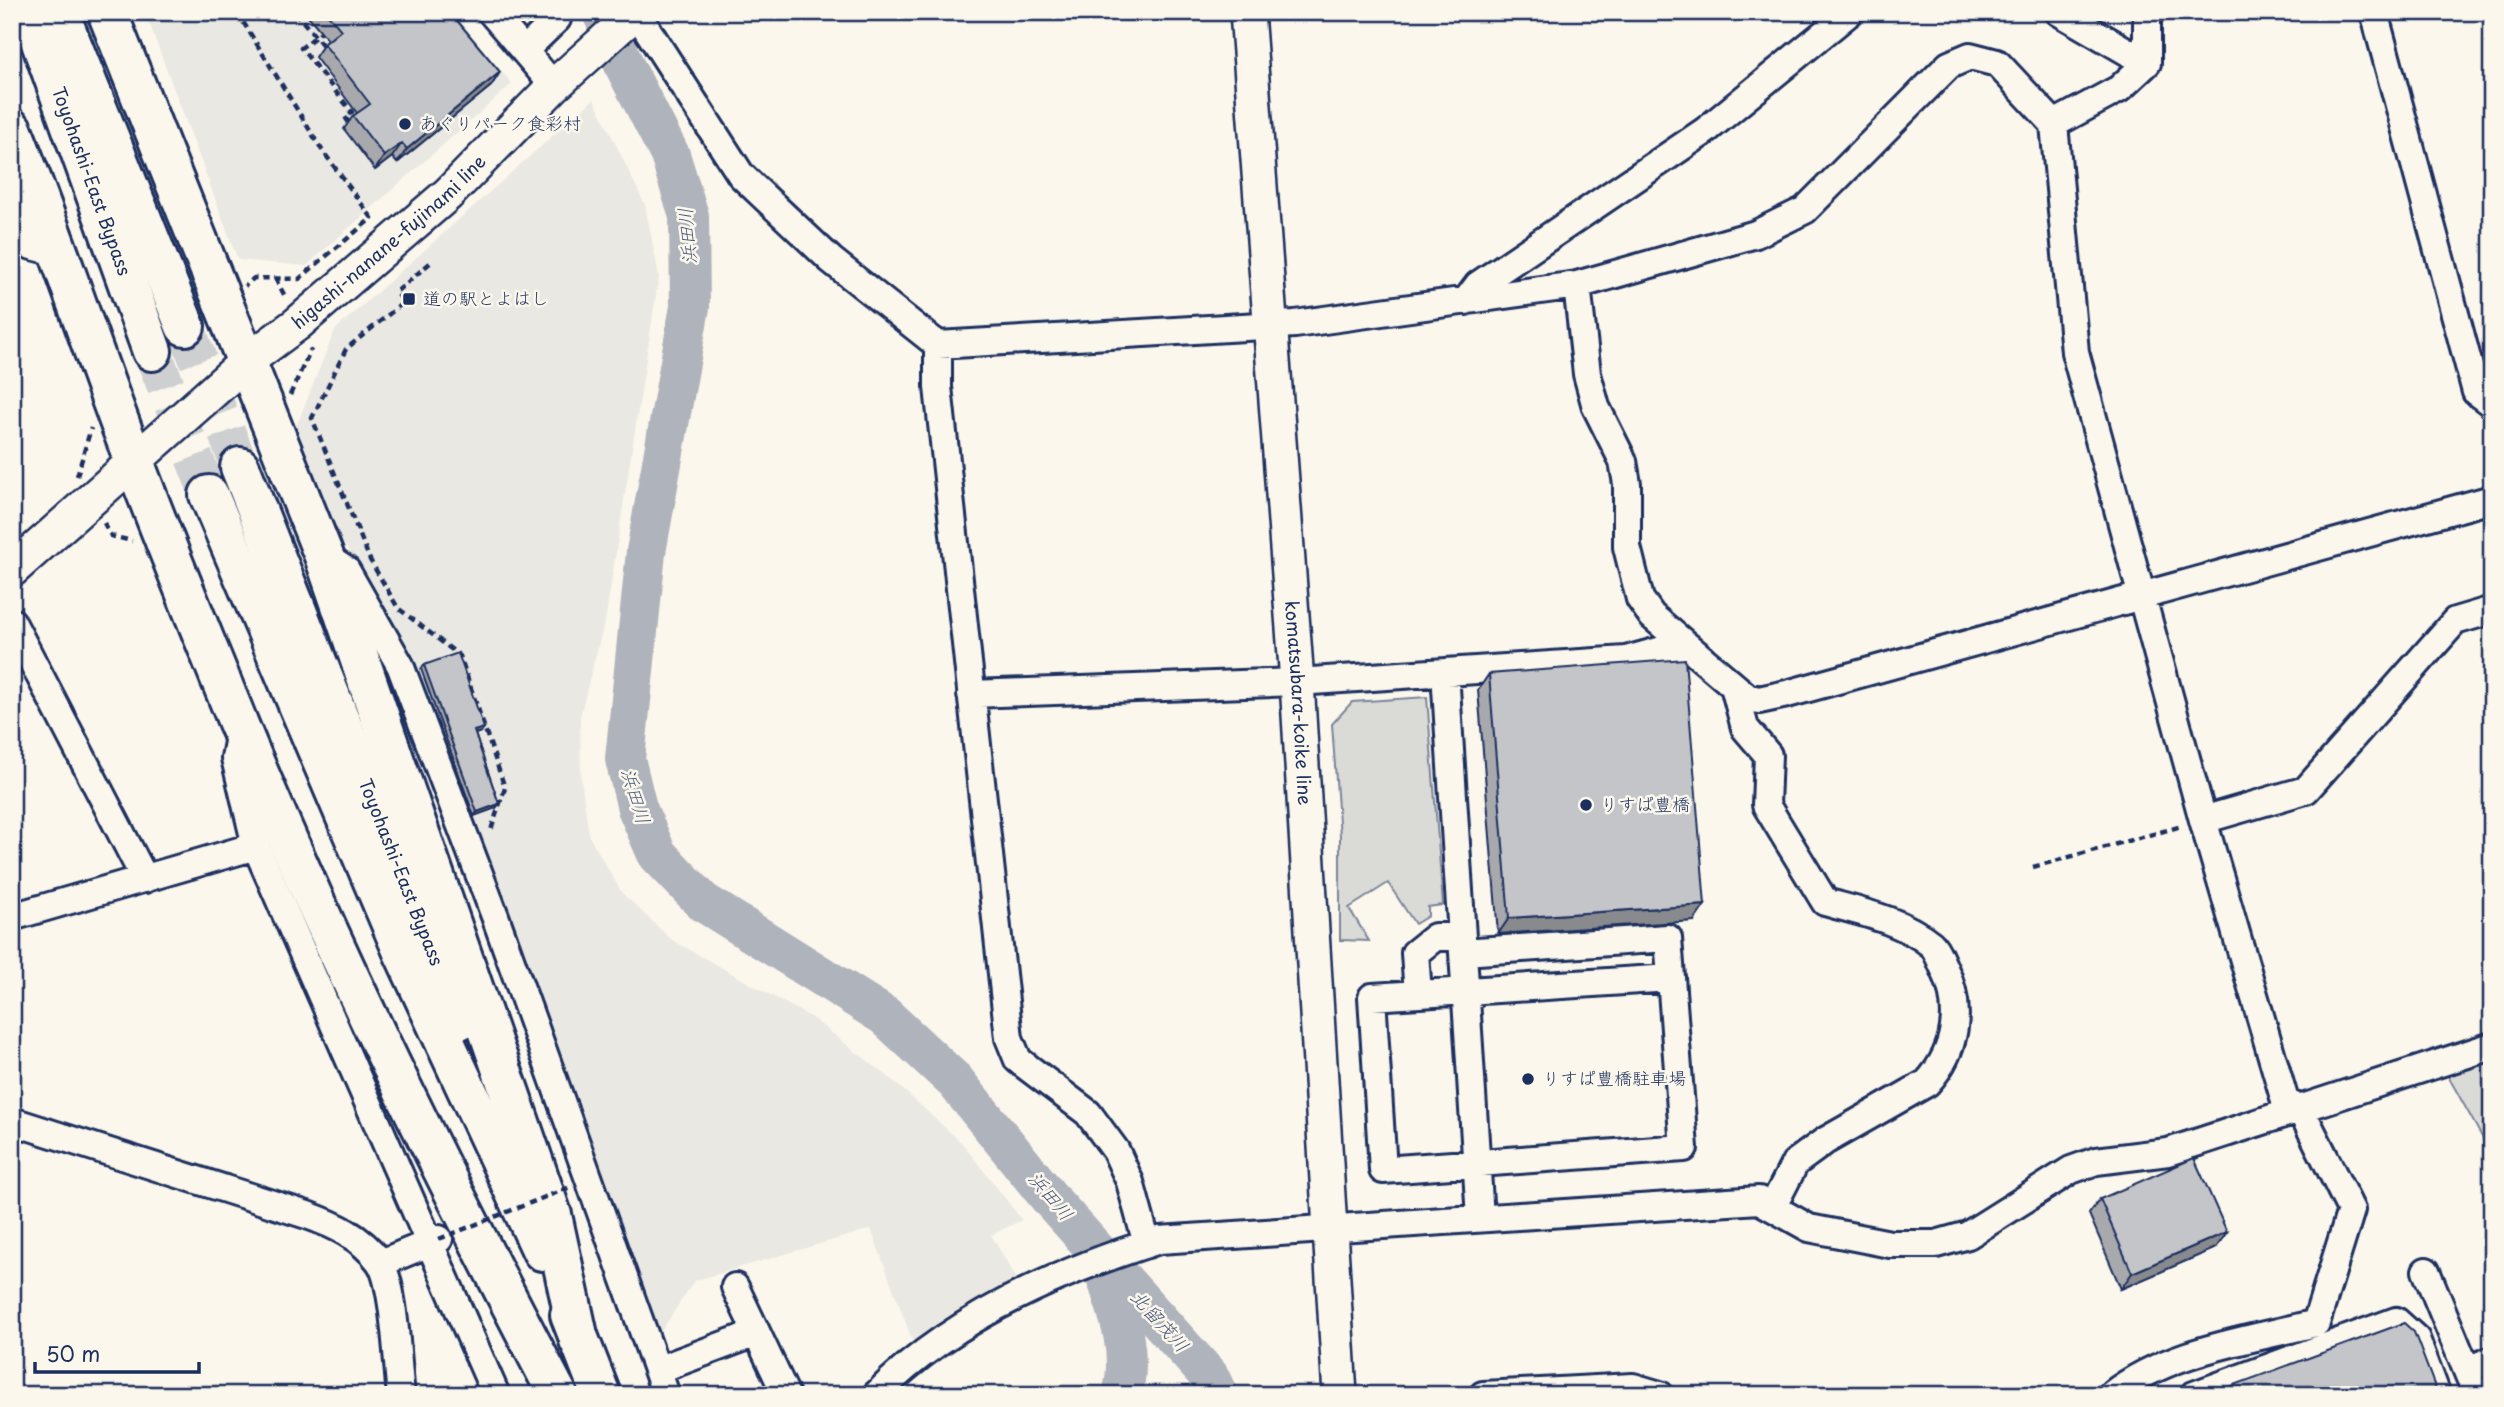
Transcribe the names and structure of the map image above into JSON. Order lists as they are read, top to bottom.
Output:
{
  "streets": {
    "highway": ["Toyohashi-East Bypass"],
    "main road": ["higashi-nanane-fujinami line", "komatsubara-koike line"]
  },
  "water": ["浜田川", "北留茂川"],
  "places": {
    "other": ["あぐりパーク食彩村", "りすぱ豊橋", "りすぱ豊橋駐車場"],
    "transit": ["道の駅とよはし"]
  },
  "scale_bar": "50 m"
}
